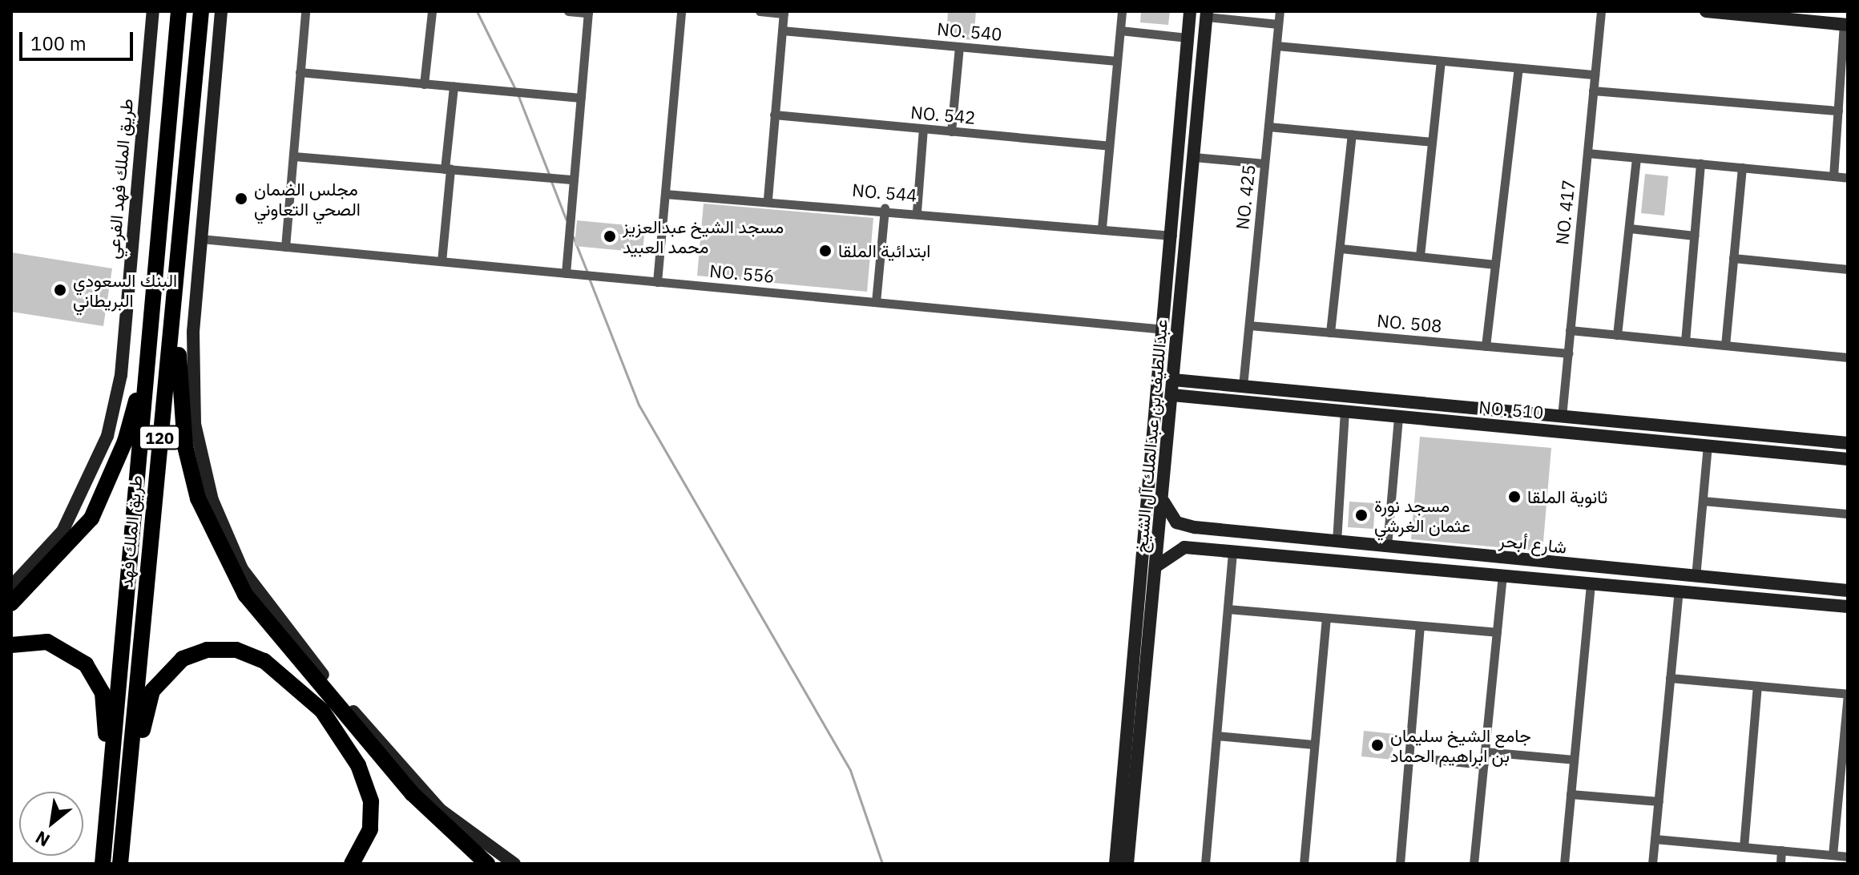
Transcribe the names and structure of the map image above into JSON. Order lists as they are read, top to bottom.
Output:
{
  "streets": {
    "highway": ["120", "طريق الملك فهد"],
    "street": [
      "NO. 540",
      "NO. 542",
      "طريق الملك فهد الفرعي",
      "NO. 544",
      "NO. 425",
      "NO. 417",
      "NO. 556",
      "NO. 508",
      "NO. 510",
      "عبداللطيف بن عبدالملك آل الشيخ",
      "شارع أبحر"
    ]
  },
  "crossings": [
    ["NO. 544", "عبداللطيف بن عبدالملك آل الشيخ"],
    ["NO. 425", "NO. 508"],
    ["NO. 425", "NO. 510"],
    ["NO. 417", "NO. 508"],
    ["NO. 417", "NO. 510"],
    ["NO. 556", "عبداللطيف بن عبدالملك آل الشيخ"],
    ["NO. 510", "عبداللطيف بن عبدالملك آل الشيخ"],
    ["عبداللطيف بن عبدالملك آل الشيخ", "شارع أبحر"]
  ],
  "places": [
    "مجلس الضمان الصحي التعاوني",
    "مسجد الشيخ عبدالعزيز محمد العبيد",
    "ابتدائية الملقا",
    "البنك السعودي البريطاني",
    "ثانوية الملقا",
    "مسجد نورة عثمان الغرشي",
    "جامع الشيخ سليمان بن ابراهيم الحماد"
  ],
  "scale_bar": "100 m",
  "north": "bottom left"
}
